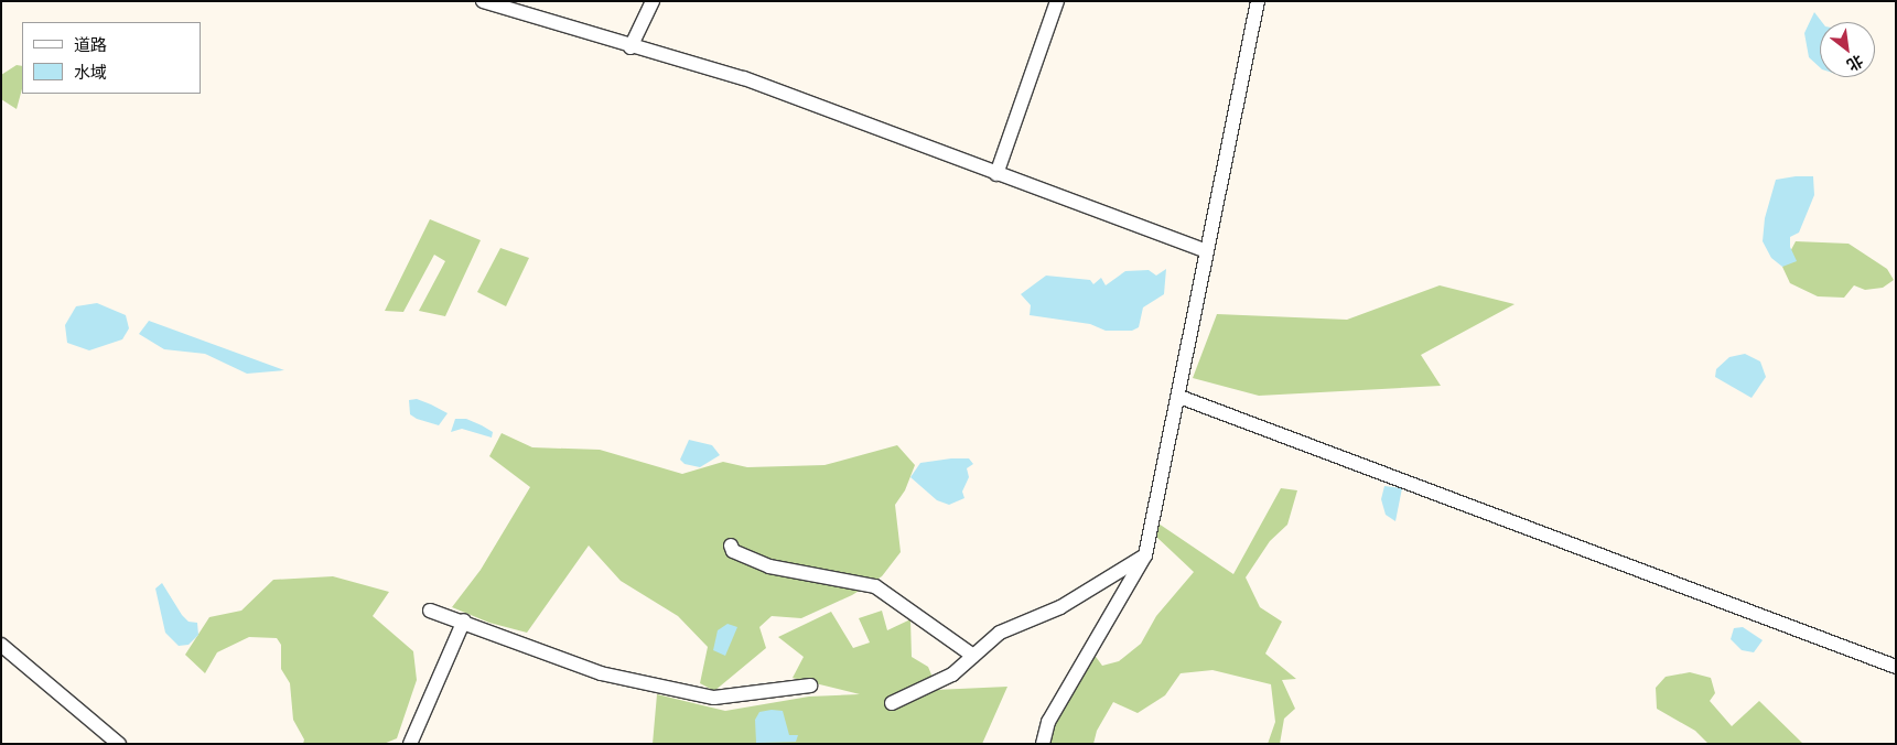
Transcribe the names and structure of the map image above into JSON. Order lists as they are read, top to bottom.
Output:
{
  "legend": ["道路", "水域"],
  "north": "bottom right"
}
